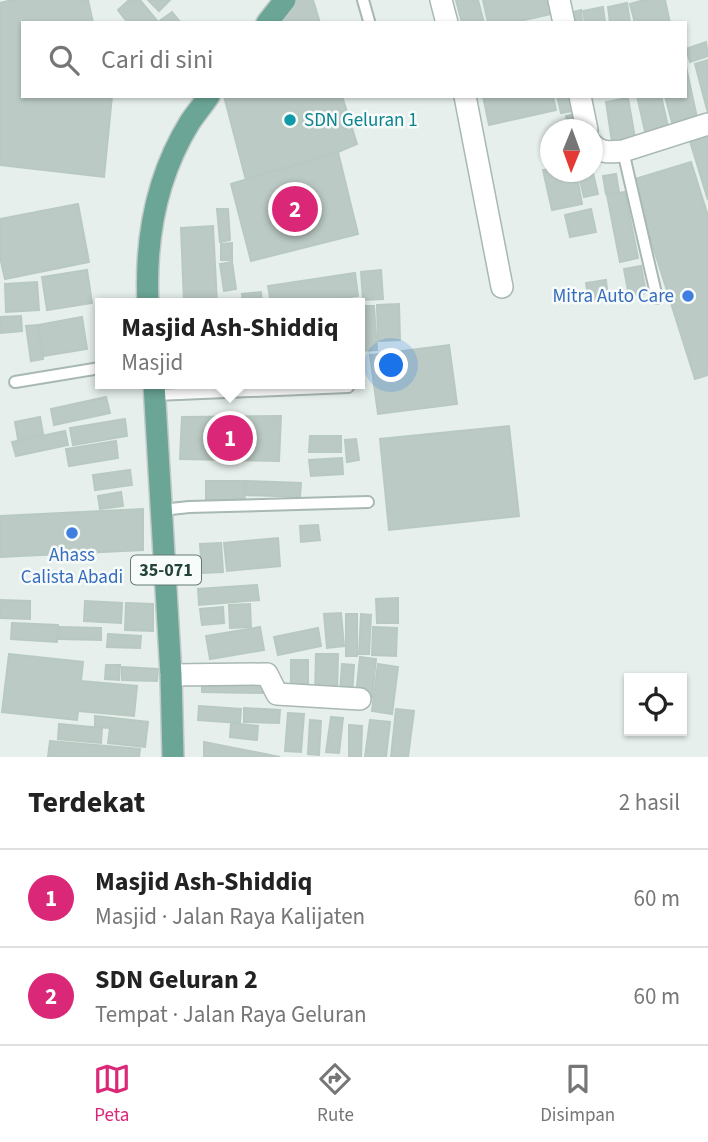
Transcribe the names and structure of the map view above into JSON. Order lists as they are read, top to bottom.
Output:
{
  "streets": {
    "main road": ["35-071"]
  },
  "places": ["SDN Geluran 1", "Mitra Auto Care", "Ahass Calista Abadi"],
  "north": "bottom",
  "page": {
    "search": "Cari di sini",
    "pins": ["2", "1"],
    "popup": ["Masjid Ash-Shiddiq", "Masjid"],
    "heading": ["Terdekat", "2 hasil"],
    "list": [
      {
        "mark": "1",
        "name": "Masjid Ash-Shiddiq",
        "note": "Masjid · Jalan Raya Kalijaten",
        "value": "60 m"
      },
      {
        "mark": "2",
        "name": "SDN Geluran 2",
        "note": "Tempat · Jalan Raya Geluran",
        "value": "60 m"
      }
    ],
    "nav": ["Peta", "Rute", "Disimpan"]
  }
}
